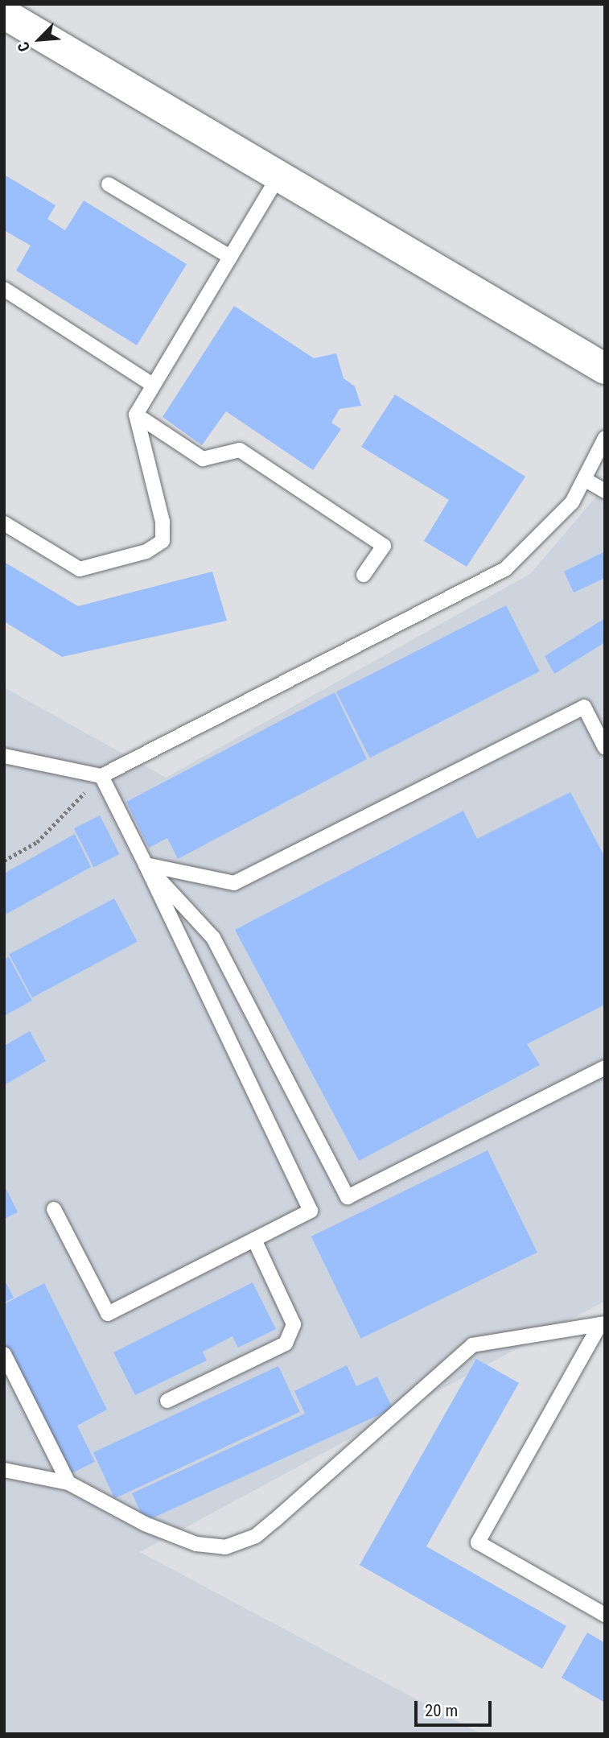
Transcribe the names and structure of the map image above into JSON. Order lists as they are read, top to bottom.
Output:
{
  "scale_bar": "20 m",
  "north": "bottom left"
}
